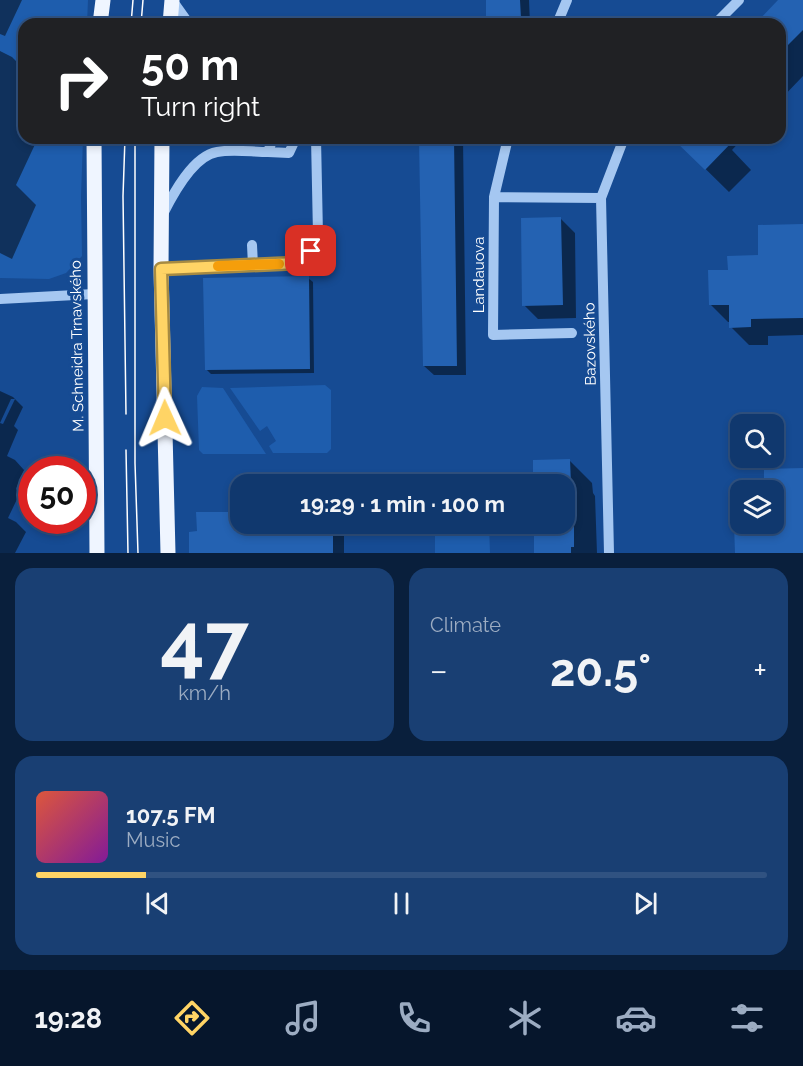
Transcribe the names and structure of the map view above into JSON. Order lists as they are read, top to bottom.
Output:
{
  "streets": {
    "main road": ["M. Schneidra Trnavského"],
    "street": ["Landauova", "Bazovského"]
  },
  "page": {
    "turn": ["50 m", "Turn right"],
    "limit": "50",
    "trip": "19:29 · 1 min · 100 m",
    "tile": [
      ["47", "km/h"],
      "Climate"
    ],
    "heat": ["−", "20.5°", "+"],
    "song": ["107.5 FM", "Music"],
    "tabs": "19:28"
  }
}
